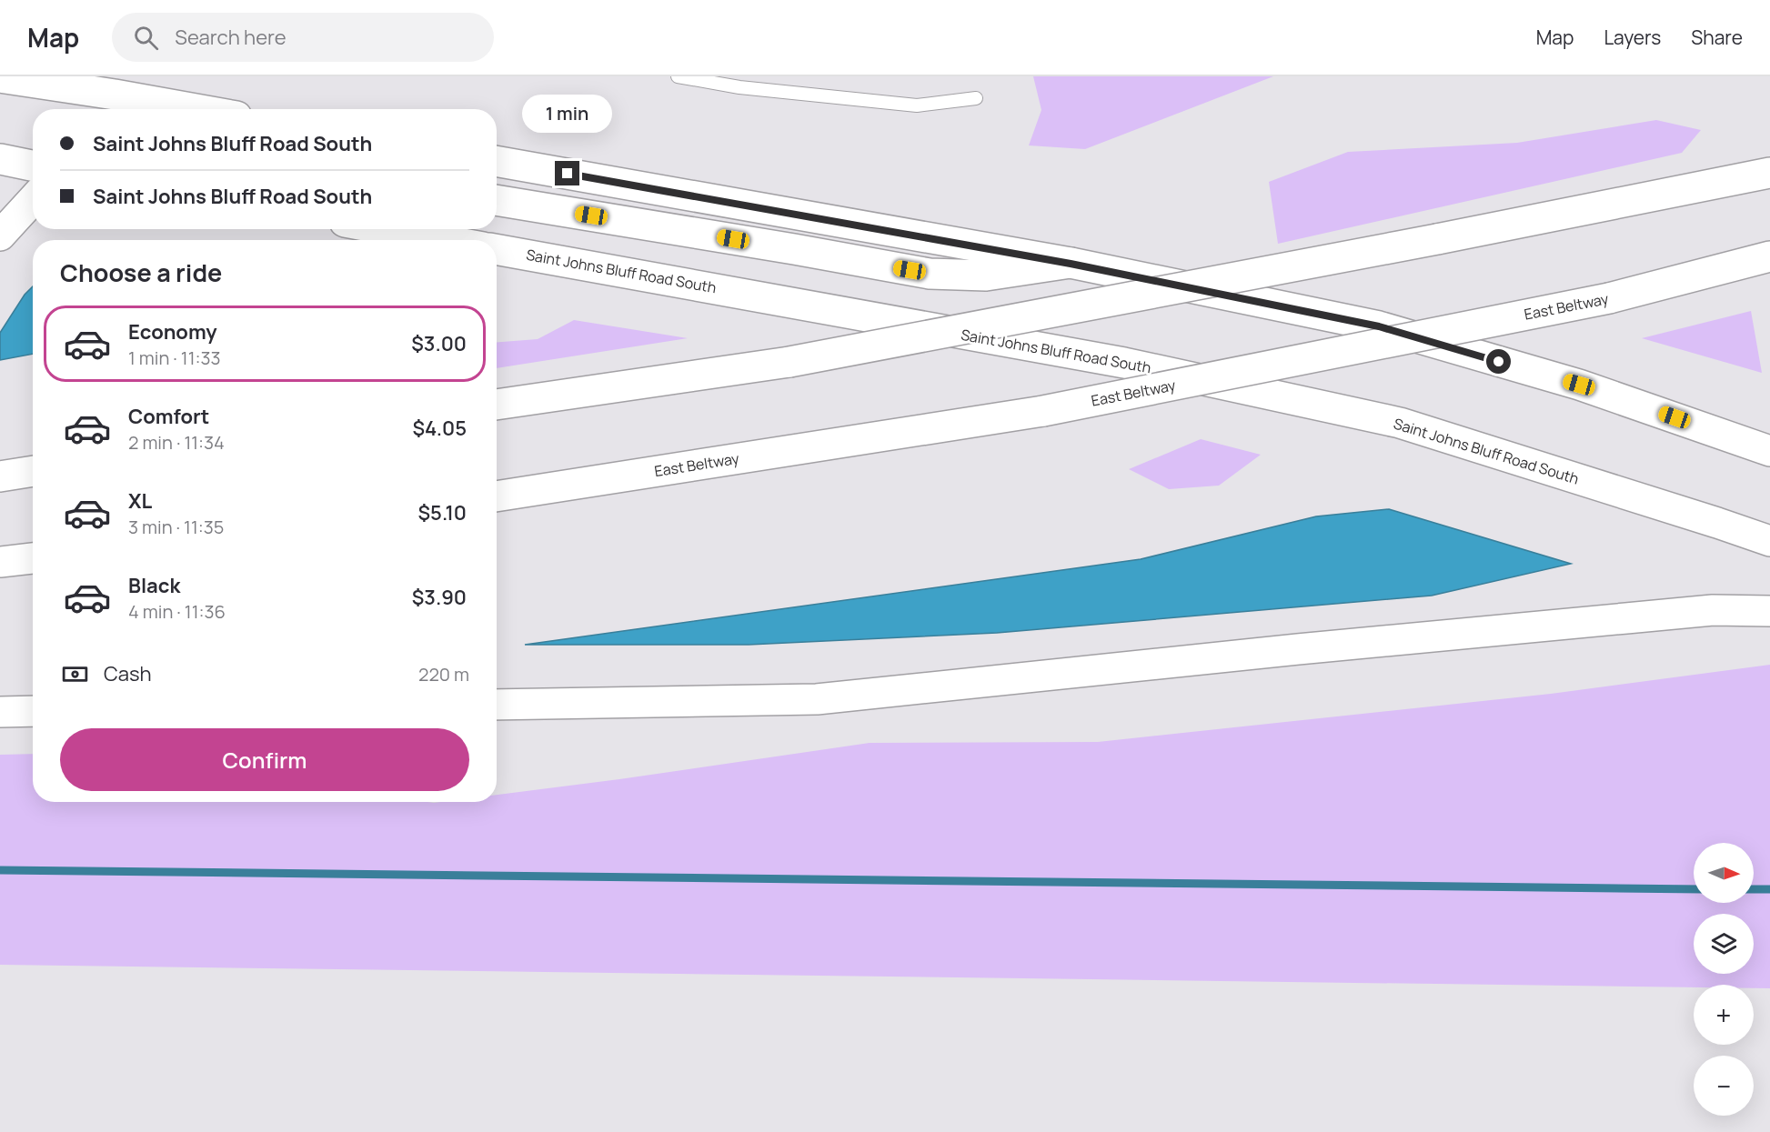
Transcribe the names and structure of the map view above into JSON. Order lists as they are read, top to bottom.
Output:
{
  "streets": {
    "main road": ["Saint Johns Bluff Road South", "East Beltway"]
  },
  "north": "right",
  "page": {
    "header": "Map",
    "search": "Search here",
    "nav": ["Map", "Layers", "Share"],
    "bubble": "1 min",
    "banner": ["Saint Johns Bluff Road South", "Saint Johns Bluff Road South"],
    "heading": "Choose a ride",
    "list": [
      {
        "name": "Economy",
        "note": "1 min · 11:33",
        "value": "$3.00"
      },
      {
        "name": "Comfort",
        "note": "2 min · 11:34",
        "value": "$4.05"
      },
      {
        "name": "XL",
        "note": "3 min · 11:35",
        "value": "$5.10"
      },
      {
        "name": "Black",
        "note": "4 min · 11:36",
        "value": "$3.90"
      }
    ],
    "pay": ["Cash", "220 m"],
    "buttons": "Confirm",
    "map_buttons": ["+", "−"]
  }
}
